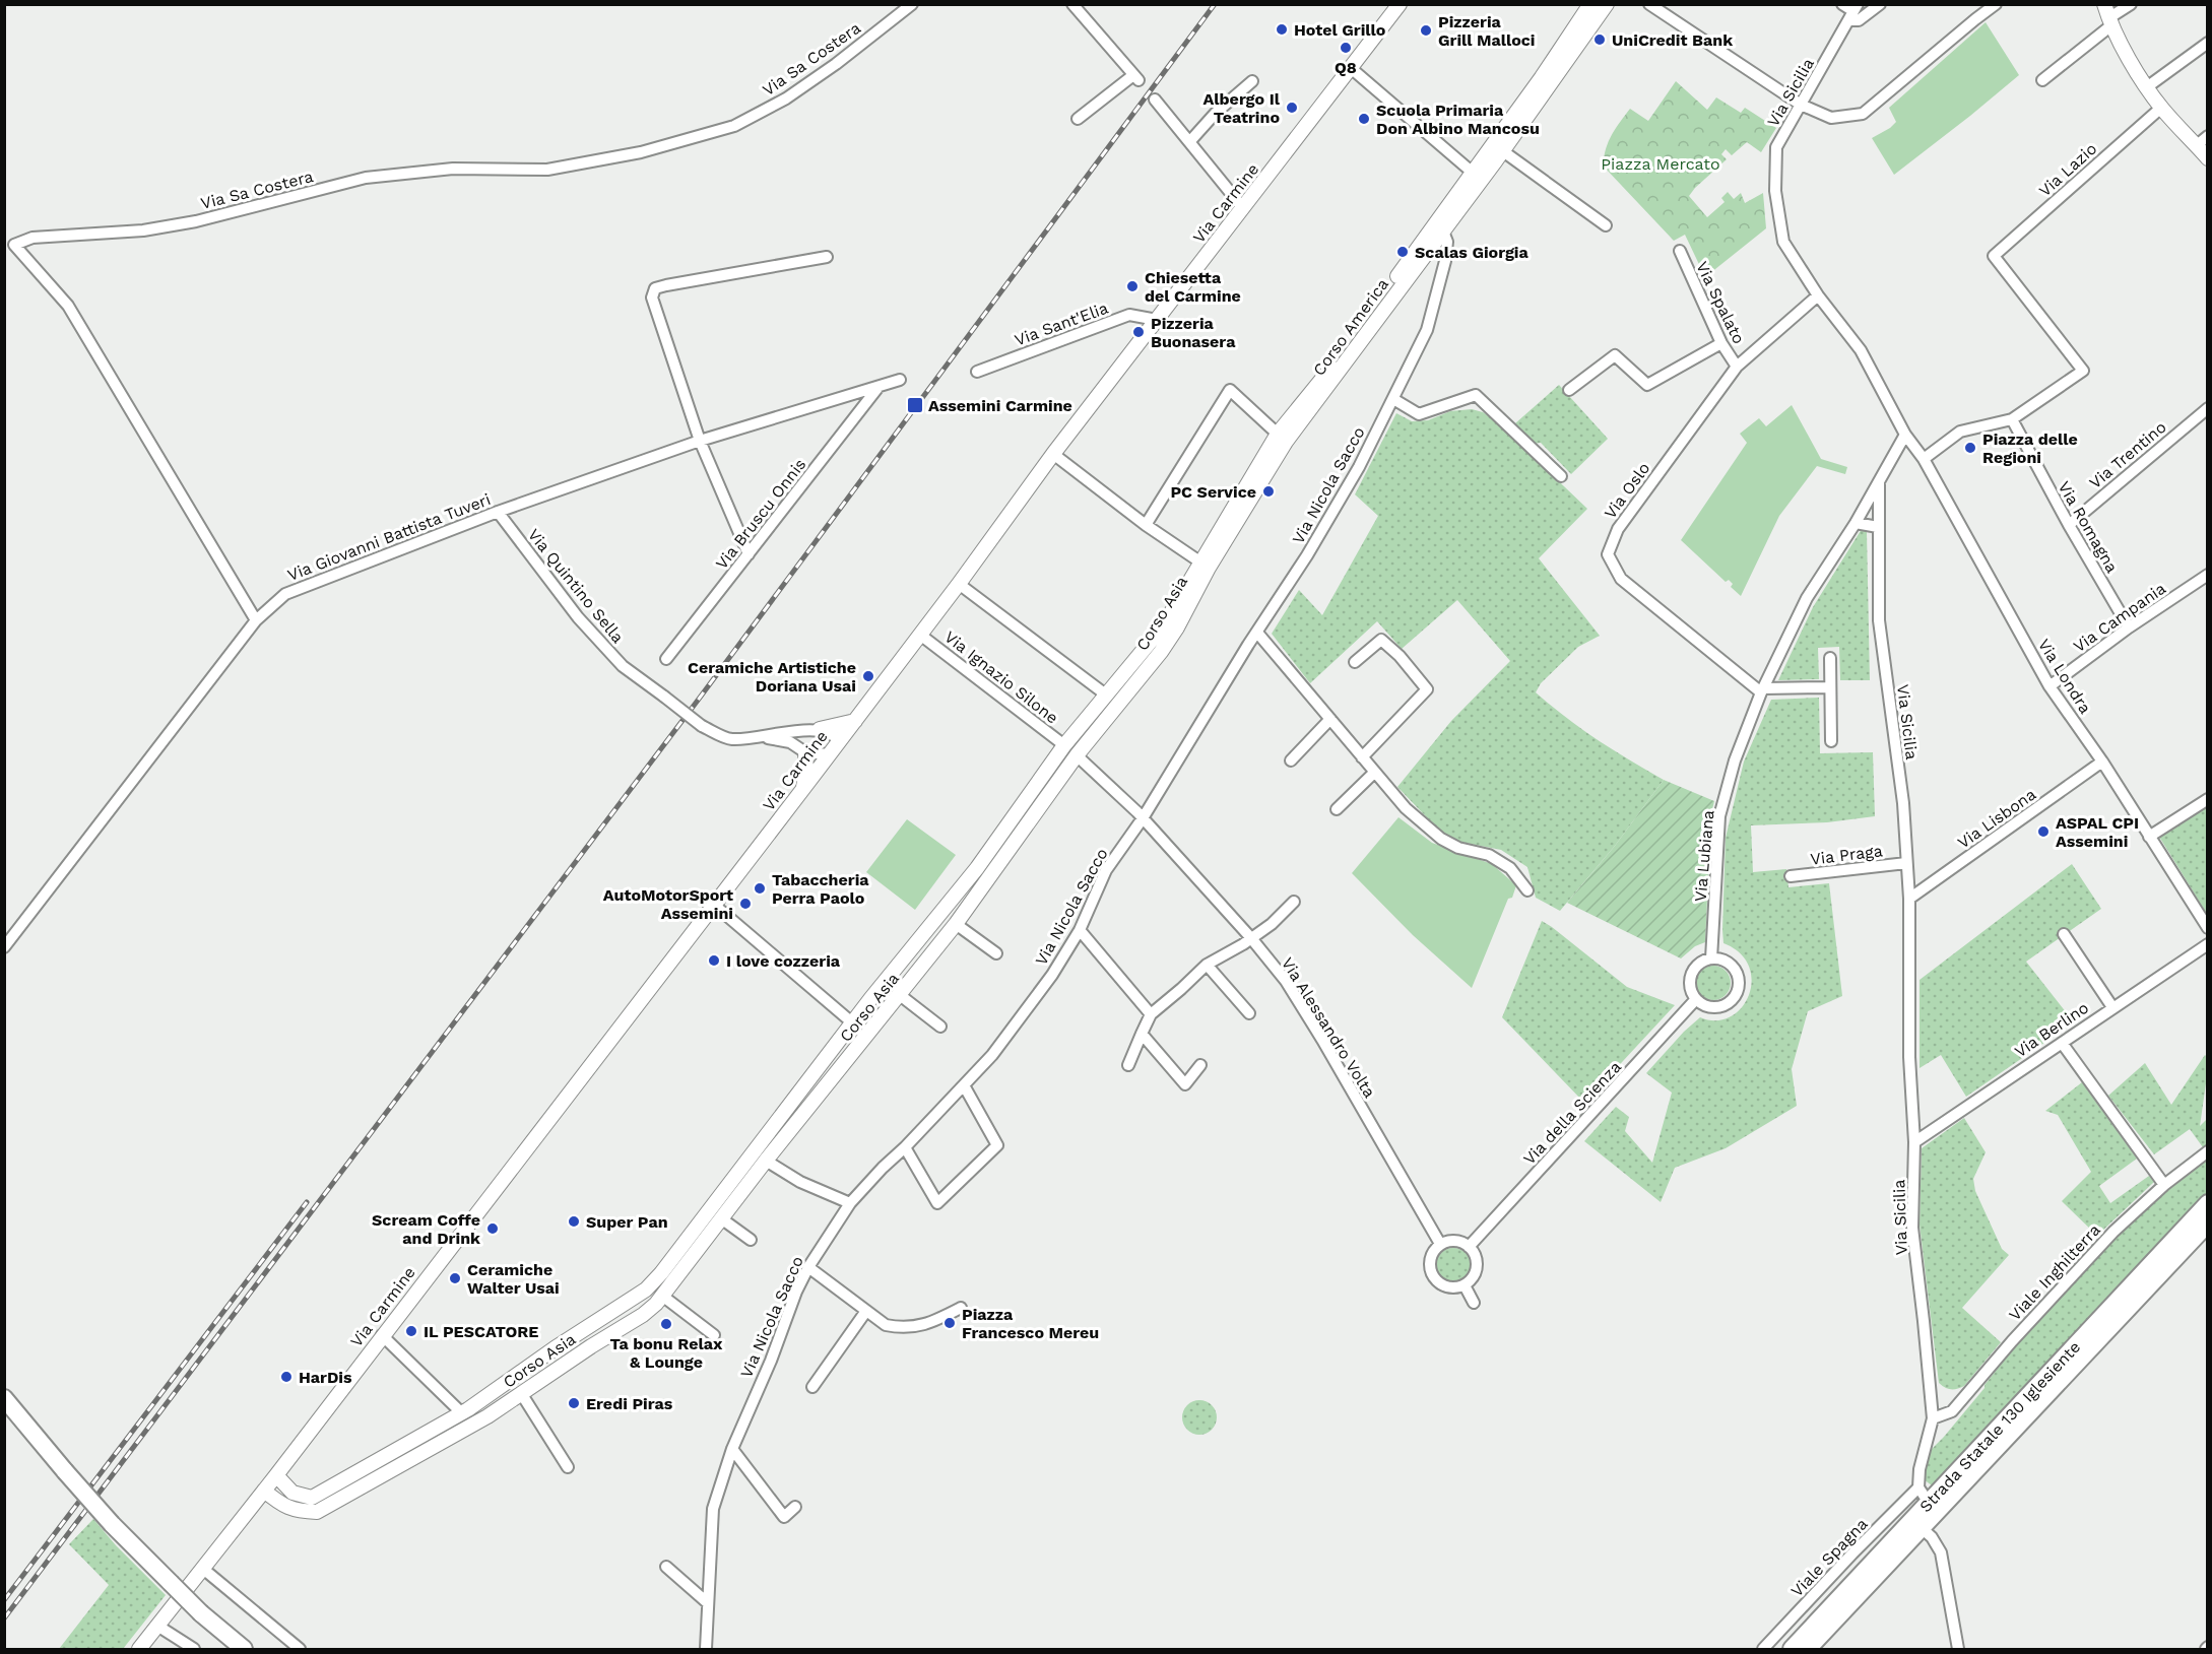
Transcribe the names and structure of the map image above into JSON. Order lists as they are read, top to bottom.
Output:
{
  "streets": {
    "main road": ["Strada Statale 130 Iglesiente"],
    "street": [
      "Via Sa Costera",
      "Via Sicilia",
      "Via Lazio",
      "Via Carmine",
      "Via Spalato",
      "Via Sant'Elia",
      "Corso America",
      "Via Trentino",
      "Via Nicola Sacco",
      "Via Oslo",
      "Via Bruscu Onnis",
      "Via Romagna",
      "Via Giovanni Battista Tuveri",
      "Via Quintino Sella",
      "Corso Asia",
      "Via Campania",
      "Via Londra",
      "Via Ignazio Silone",
      "Via Lisbona",
      "Via Praga",
      "Via Lubiana",
      "Via Alessandro Volta",
      "Via Berlino",
      "Via della Scienza",
      "Viale Inghilterra",
      "Viale Spagna"
    ]
  },
  "crossings": [
    ["Via Sa Costera", "Via Giovanni Battista Tuveri"],
    ["Via Sicilia", "Via Oslo"],
    ["Via Sicilia", "Via Londra"],
    ["Via Sicilia", "Via Lisbona"],
    ["Via Sicilia", "Via Praga"],
    ["Via Sicilia", "Via Lubiana"],
    ["Via Sicilia", "Via Berlino"],
    ["Via Sicilia", "Viale Inghilterra"],
    ["Via Sicilia", "Viale Spagna"],
    ["Via Lazio", "Via Romagna"],
    ["Via Carmine", "Via Sant'Elia"],
    ["Via Carmine", "Corso Asia"],
    ["Via Carmine", "Via Ignazio Silone"],
    ["Via Spalato", "Via Oslo"],
    ["Corso America", "Via Nicola Sacco"],
    ["Corso America", "Corso Asia"],
    ["Via Trentino", "Via Romagna"],
    ["Via Nicola Sacco", "Via Alessandro Volta"],
    ["Via Oslo", "Via Lubiana"],
    ["Via Bruscu Onnis", "Via Giovanni Battista Tuveri"],
    ["Via Romagna", "Via Campania"],
    ["Via Giovanni Battista Tuveri", "Via Quintino Sella"],
    ["Corso Asia", "Via Ignazio Silone"],
    ["Corso Asia", "Via Alessandro Volta"],
    ["Via Campania", "Via Londra"],
    ["Via Londra", "Via Lisbona"],
    ["Via Lubiana", "Via della Scienza"],
    ["Via Alessandro Volta", "Via della Scienza"]
  ],
  "parks": ["Piazza Mercato"],
  "places": {
    "other": [
      "Hotel Grillo",
      "Pizzeria Grill Malloci",
      "UniCredit Bank",
      "Q8",
      "Albergo Il Teatrino",
      "Scuola Primaria Don Albino Mancosu",
      "Scalas Giorgia",
      "Chiesetta del Carmine",
      "Pizzeria Buonasera",
      "Piazza delle Regioni",
      "PC Service",
      "Ceramiche Artistiche Doriana Usai",
      "ASPAL CPI Assemini",
      "Tabaccheria Perra Paolo",
      "AutoMotorSport Assemini",
      "I love cozzeria",
      "Super Pan",
      "Scream Coffe and Drink",
      "Ceramiche Walter Usai",
      "Piazza Francesco Mereu",
      "Ta bonu Relax & Lounge",
      "IL PESCATORE",
      "HarDis",
      "Eredi Piras"
    ],
    "transit": ["Assemini Carmine"]
  }
}
